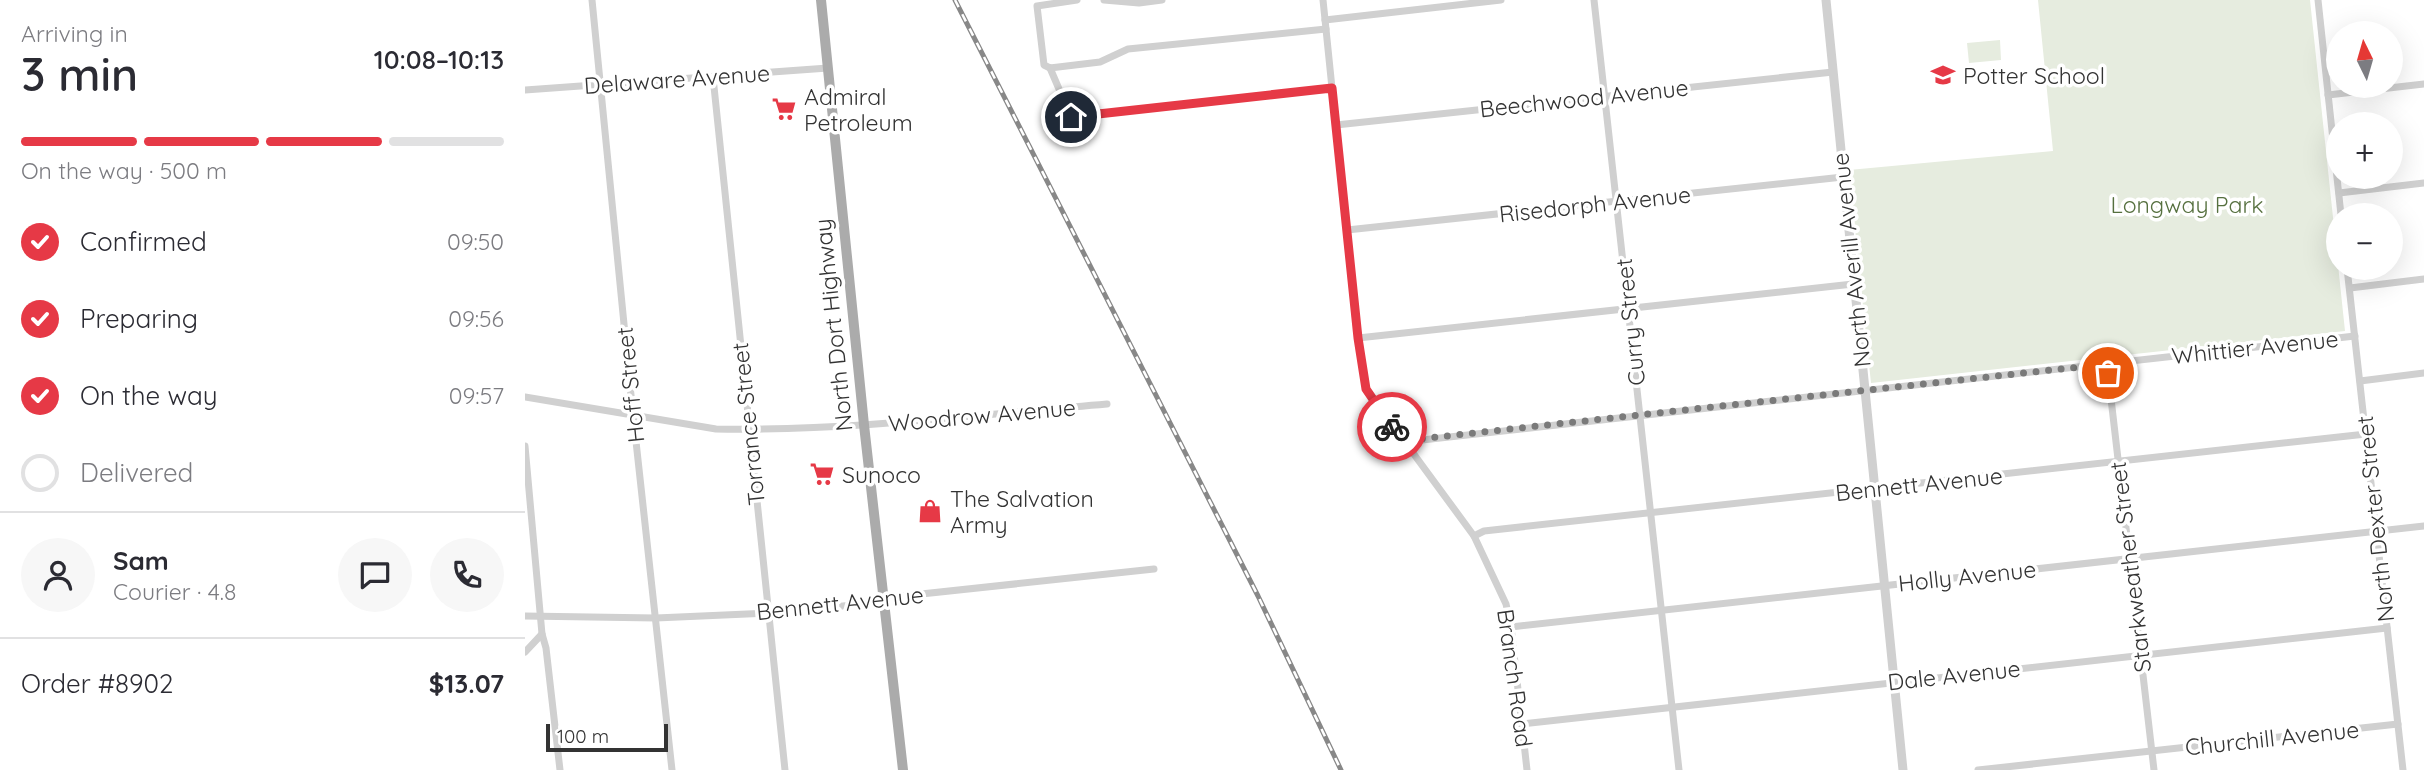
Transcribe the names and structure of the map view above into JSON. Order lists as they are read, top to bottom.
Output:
{
  "streets": {
    "main road": ["North Dort Highway"],
    "street": [
      "Delaware Avenue",
      "Beechwood Avenue",
      "Risedorph Avenue",
      "North Averill Avenue",
      "Curry Street",
      "Whittier Avenue",
      "Hoff Street",
      "Woodrow Avenue",
      "Torrance Street",
      "Bennett Avenue",
      "North Dexter Street",
      "Starkweather Street",
      "Holly Avenue",
      "Dale Avenue",
      "Branch Road",
      "Churchill Avenue"
    ]
  },
  "crossings": [
    ["Delaware Avenue", "North Dort Highway"],
    ["Delaware Avenue", "Hoff Street"],
    ["Delaware Avenue", "Torrance Street"],
    ["Beechwood Avenue", "North Averill Avenue"],
    ["Beechwood Avenue", "Curry Street"],
    ["Beechwood Avenue", "Branch Road"],
    ["Risedorph Avenue", "North Averill Avenue"],
    ["Risedorph Avenue", "Curry Street"],
    ["Risedorph Avenue", "Branch Road"],
    ["North Averill Avenue", "Whittier Avenue"],
    ["North Averill Avenue", "Bennett Avenue"],
    ["North Averill Avenue", "Holly Avenue"],
    ["North Averill Avenue", "Dale Avenue"],
    ["Curry Street", "Whittier Avenue"],
    ["Curry Street", "Bennett Avenue"],
    ["Curry Street", "Holly Avenue"],
    ["Curry Street", "Dale Avenue"],
    ["North Dort Highway", "Woodrow Avenue"],
    ["North Dort Highway", "Bennett Avenue"],
    ["Whittier Avenue", "North Dexter Street"],
    ["Whittier Avenue", "Starkweather Street"],
    ["Whittier Avenue", "Branch Road"],
    ["Hoff Street", "Woodrow Avenue"],
    ["Hoff Street", "Bennett Avenue"],
    ["Woodrow Avenue", "Torrance Street"],
    ["Torrance Street", "Bennett Avenue"],
    ["Bennett Avenue", "North Dexter Street"],
    ["Bennett Avenue", "Starkweather Street"],
    ["Bennett Avenue", "Branch Road"],
    ["North Dexter Street", "Holly Avenue"],
    ["North Dexter Street", "Dale Avenue"],
    ["North Dexter Street", "Churchill Avenue"],
    ["Starkweather Street", "Holly Avenue"],
    ["Starkweather Street", "Dale Avenue"],
    ["Starkweather Street", "Churchill Avenue"],
    ["Holly Avenue", "Branch Road"],
    ["Dale Avenue", "Branch Road"]
  ],
  "parks": ["Longway Park"],
  "places": {
    "school or university": ["Potter School"],
    "supermarket": ["Admiral Petroleum", "Sunoco"],
    "shop": ["The Salvation Army"]
  },
  "scale_bar": "100 m",
  "north": "top",
  "page": {
    "heading": ["3 min", "Arriving in", "10:08–10:13"],
    "panel": [
      "Sam",
      "Courier · 4.8",
      "Order #8902",
      "$13.07"
    ],
    "map_buttons": ["+", "−"],
    "bar": "On the way · 500 m",
    "list": [
      ["Confirmed", "09:50"],
      ["Preparing", "09:56"],
      ["On the way", "09:57"],
      "Delivered"
    ],
    "scale": "100 m"
  }
}
